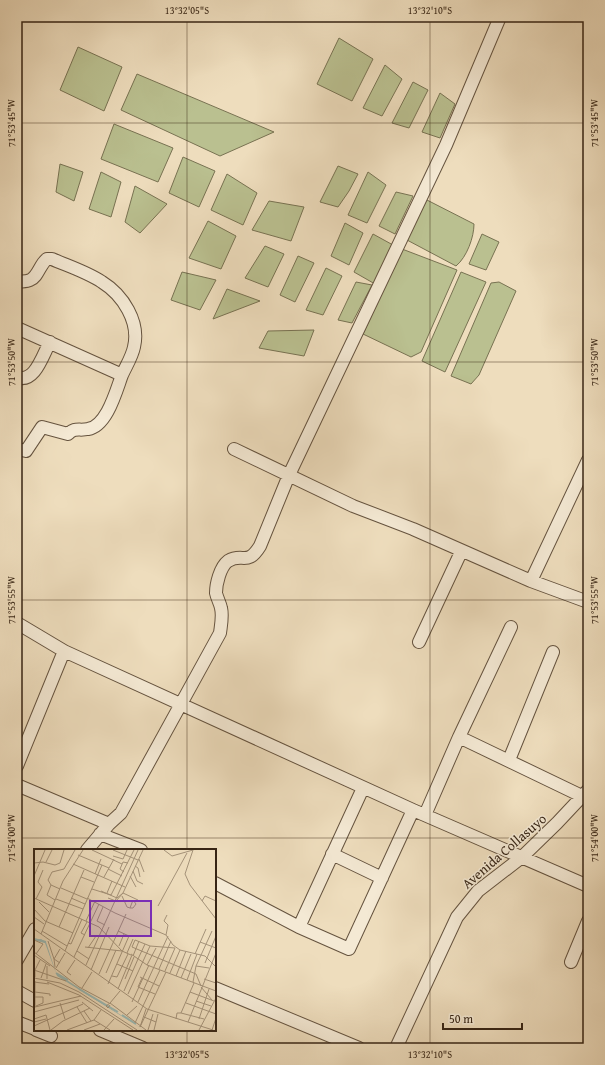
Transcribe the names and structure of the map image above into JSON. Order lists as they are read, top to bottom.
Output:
{
  "streets": {
    "street": ["Avenida Collasuyo"]
  },
  "scale_bar": "50 m",
  "coordinates": [
    "13°32'05\"S",
    "13°32'10\"S",
    "71°53'45\"W",
    "71°53'50\"W",
    "71°53'55\"W",
    "71°54'00\"W"
  ]
}
